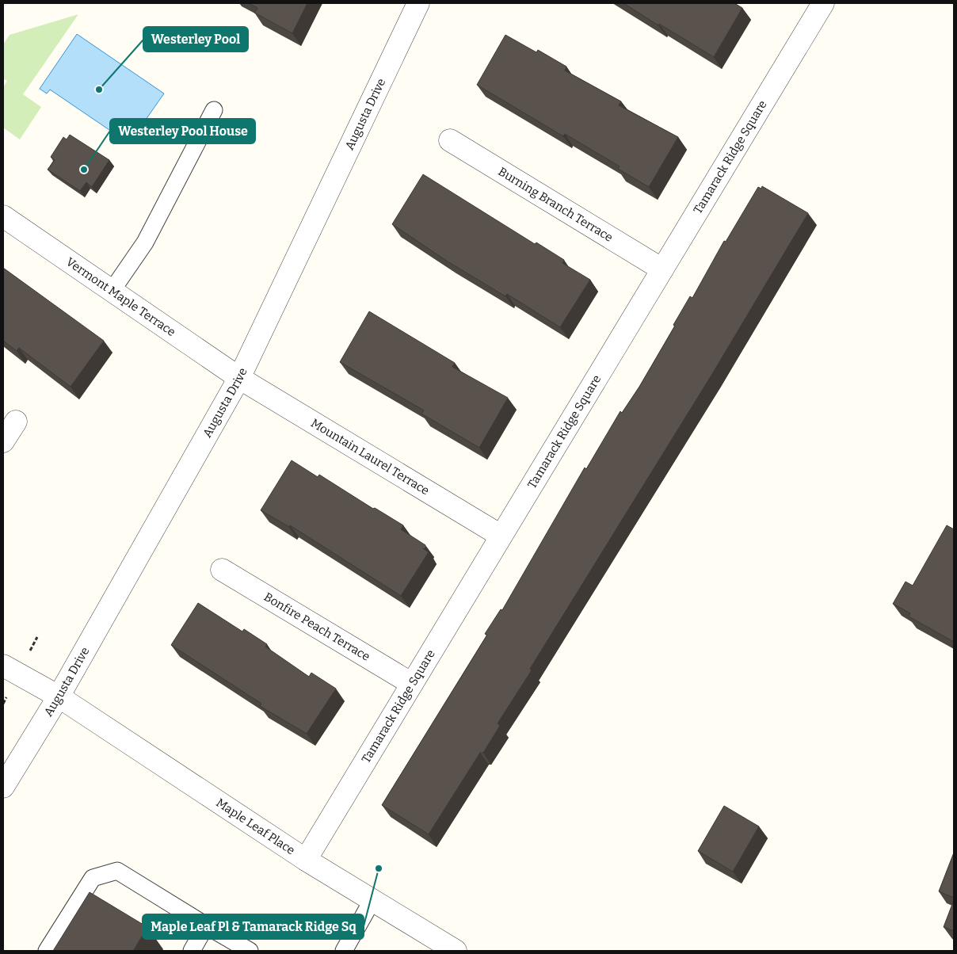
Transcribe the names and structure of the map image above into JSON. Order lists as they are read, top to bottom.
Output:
{
  "streets": {
    "street": [
      "Augusta Drive",
      "Tamarack Ridge Square",
      "Burning Branch Terrace",
      "Vermont Maple Terrace",
      "Mountain Laurel Terrace",
      "Bonfire Peach Terrace",
      "Maple Leaf Place"
    ]
  },
  "crossings": [
    ["Augusta Drive", "Vermont Maple Terrace"],
    ["Augusta Drive", "Mountain Laurel Terrace"],
    ["Augusta Drive", "Maple Leaf Place"],
    ["Tamarack Ridge Square", "Burning Branch Terrace"],
    ["Tamarack Ridge Square", "Mountain Laurel Terrace"],
    ["Tamarack Ridge Square", "Bonfire Peach Terrace"],
    ["Tamarack Ridge Square", "Maple Leaf Place"],
    ["Vermont Maple Terrace", "Mountain Laurel Terrace"]
  ],
  "places": ["Westerley Pool", "Westerley Pool House", "Maple Leaf Pl & Tamarack Ridge Sq"]
}
